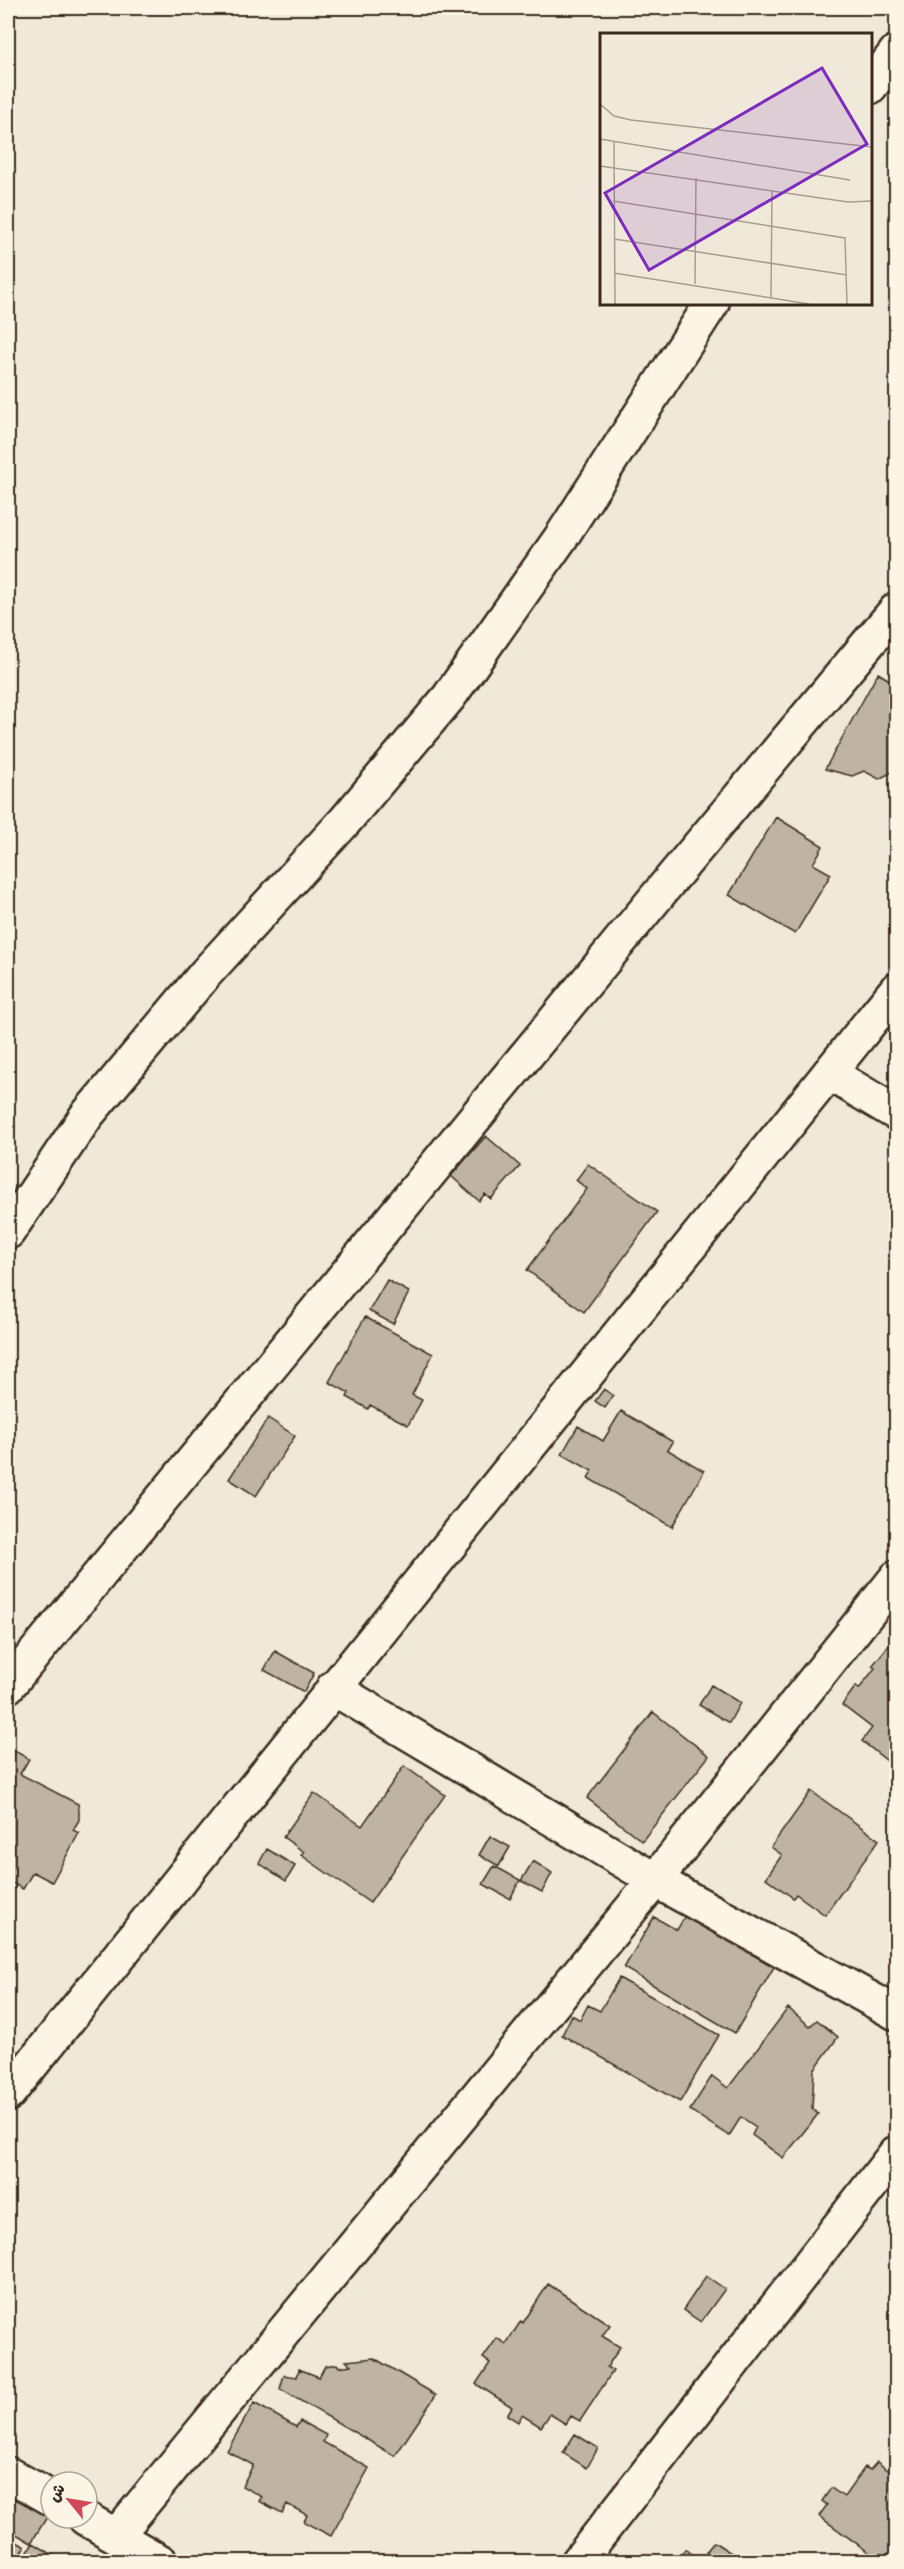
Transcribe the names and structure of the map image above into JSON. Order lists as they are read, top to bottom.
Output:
{
  "north": "top left"
}
